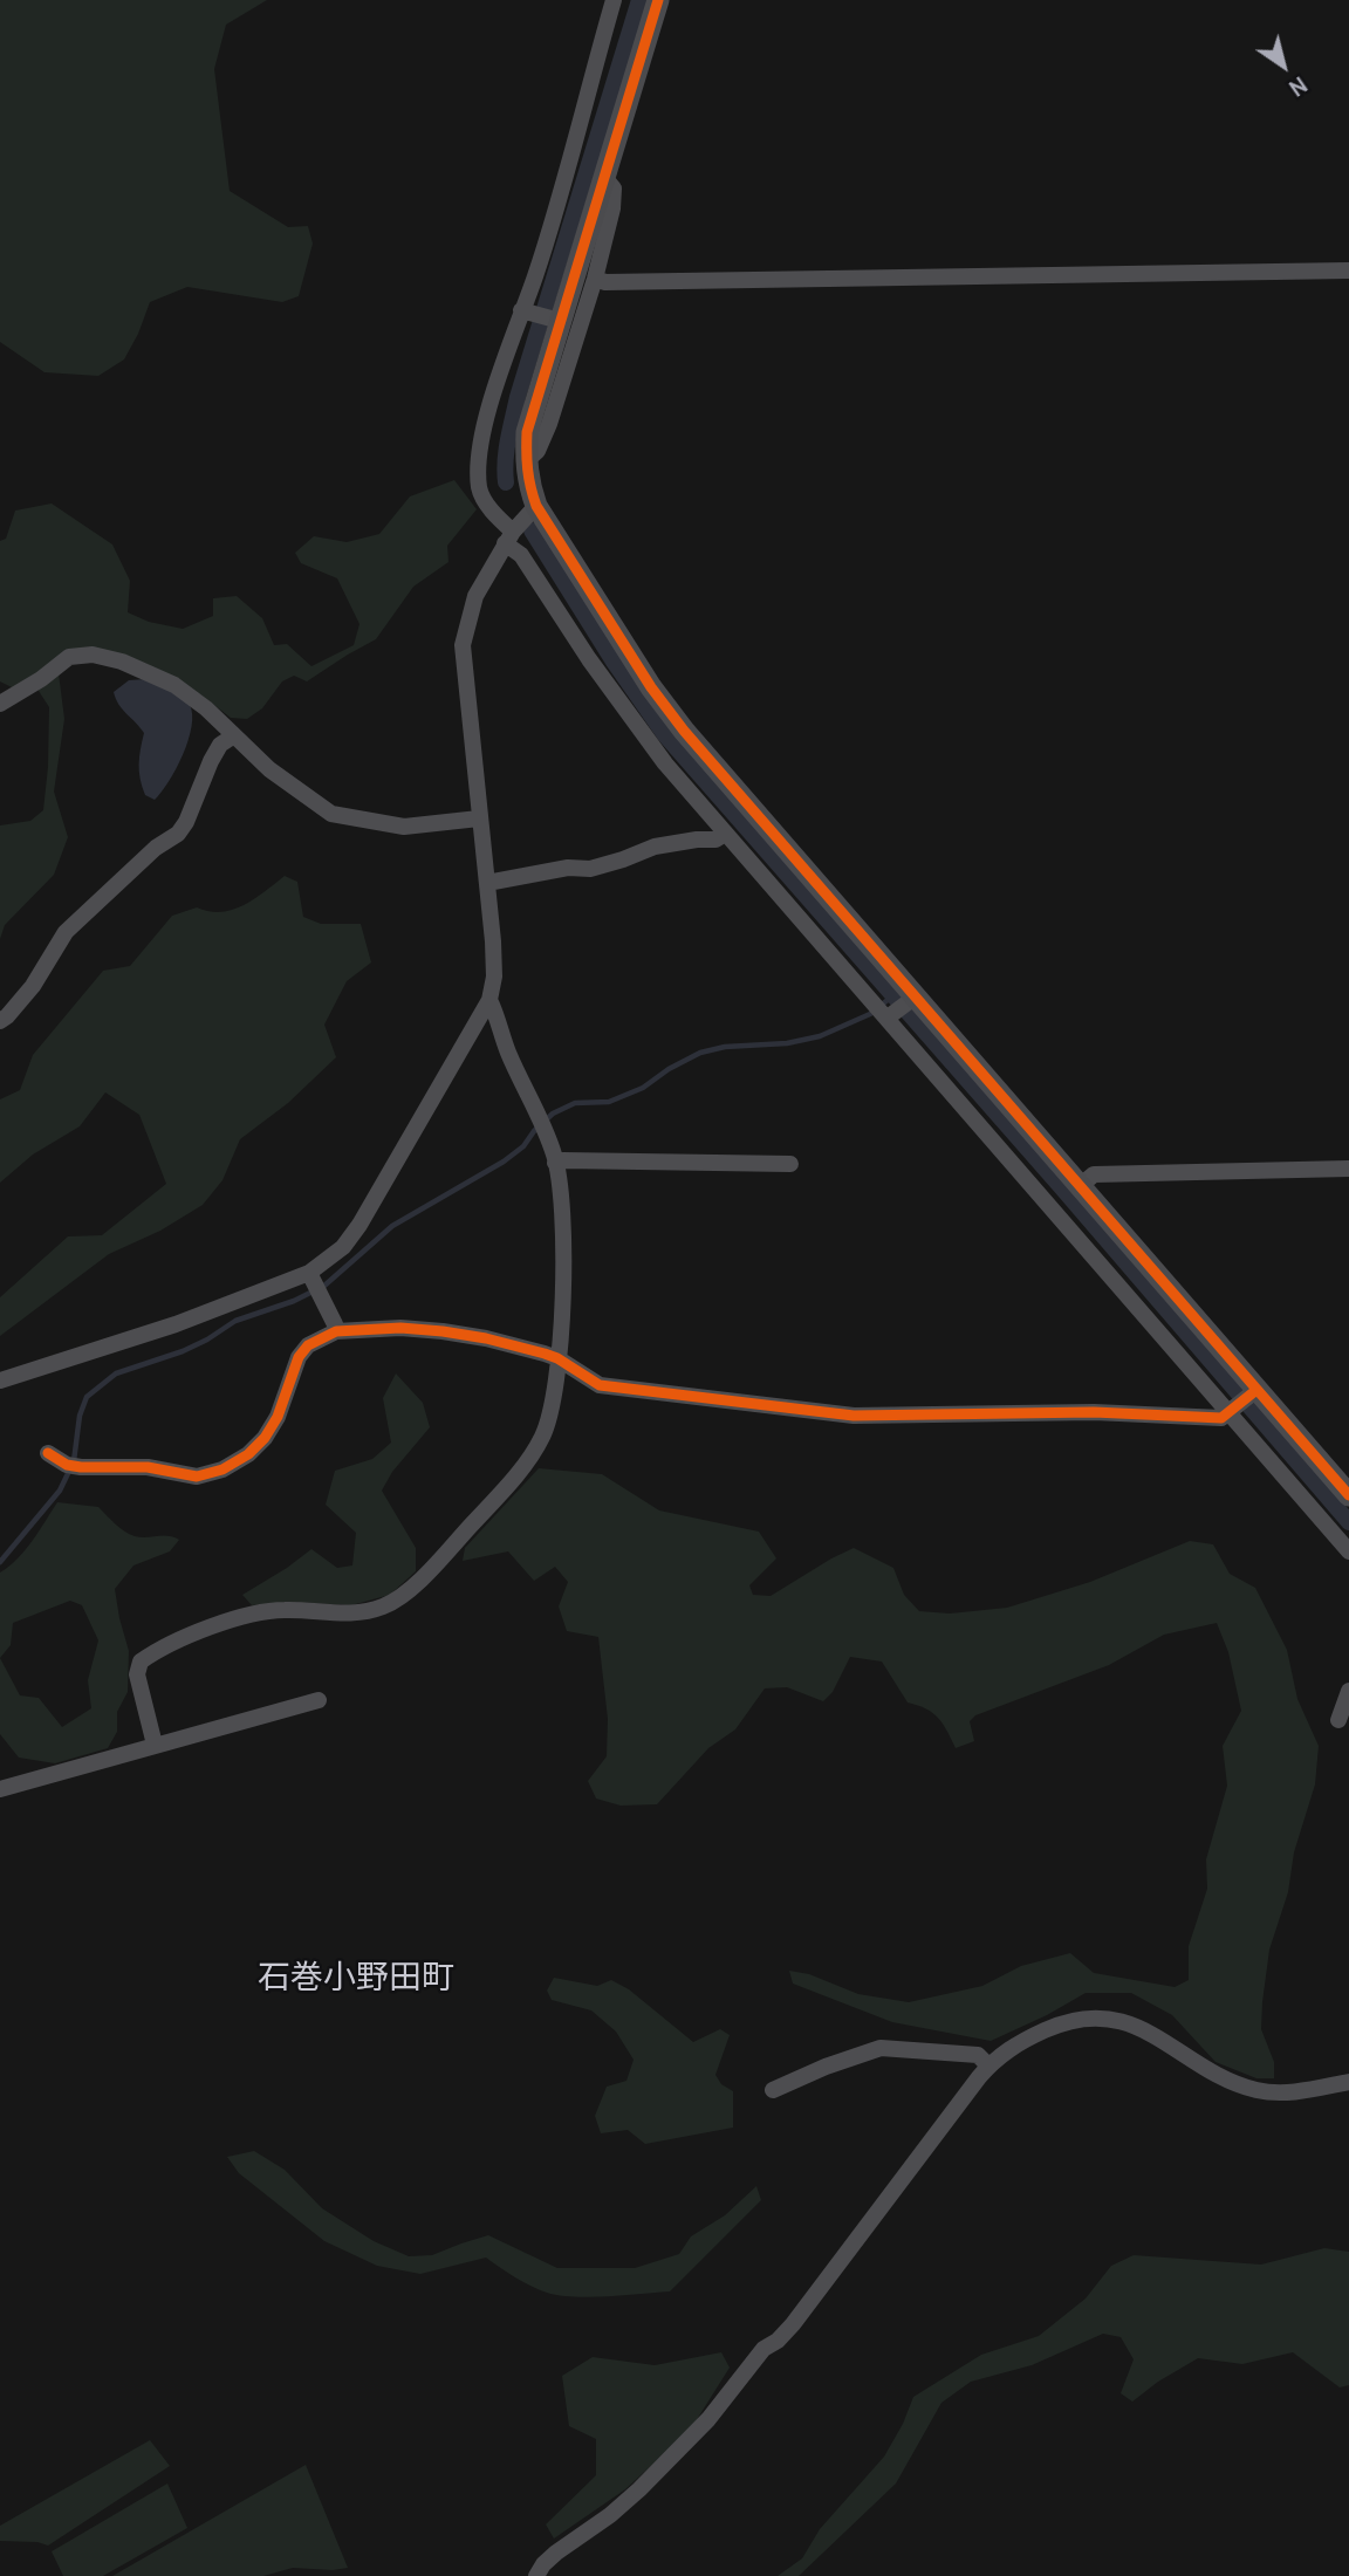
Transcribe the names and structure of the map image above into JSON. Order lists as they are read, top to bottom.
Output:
{
  "districts": ["石巻小野田町"],
  "north": "bottom right"
}
